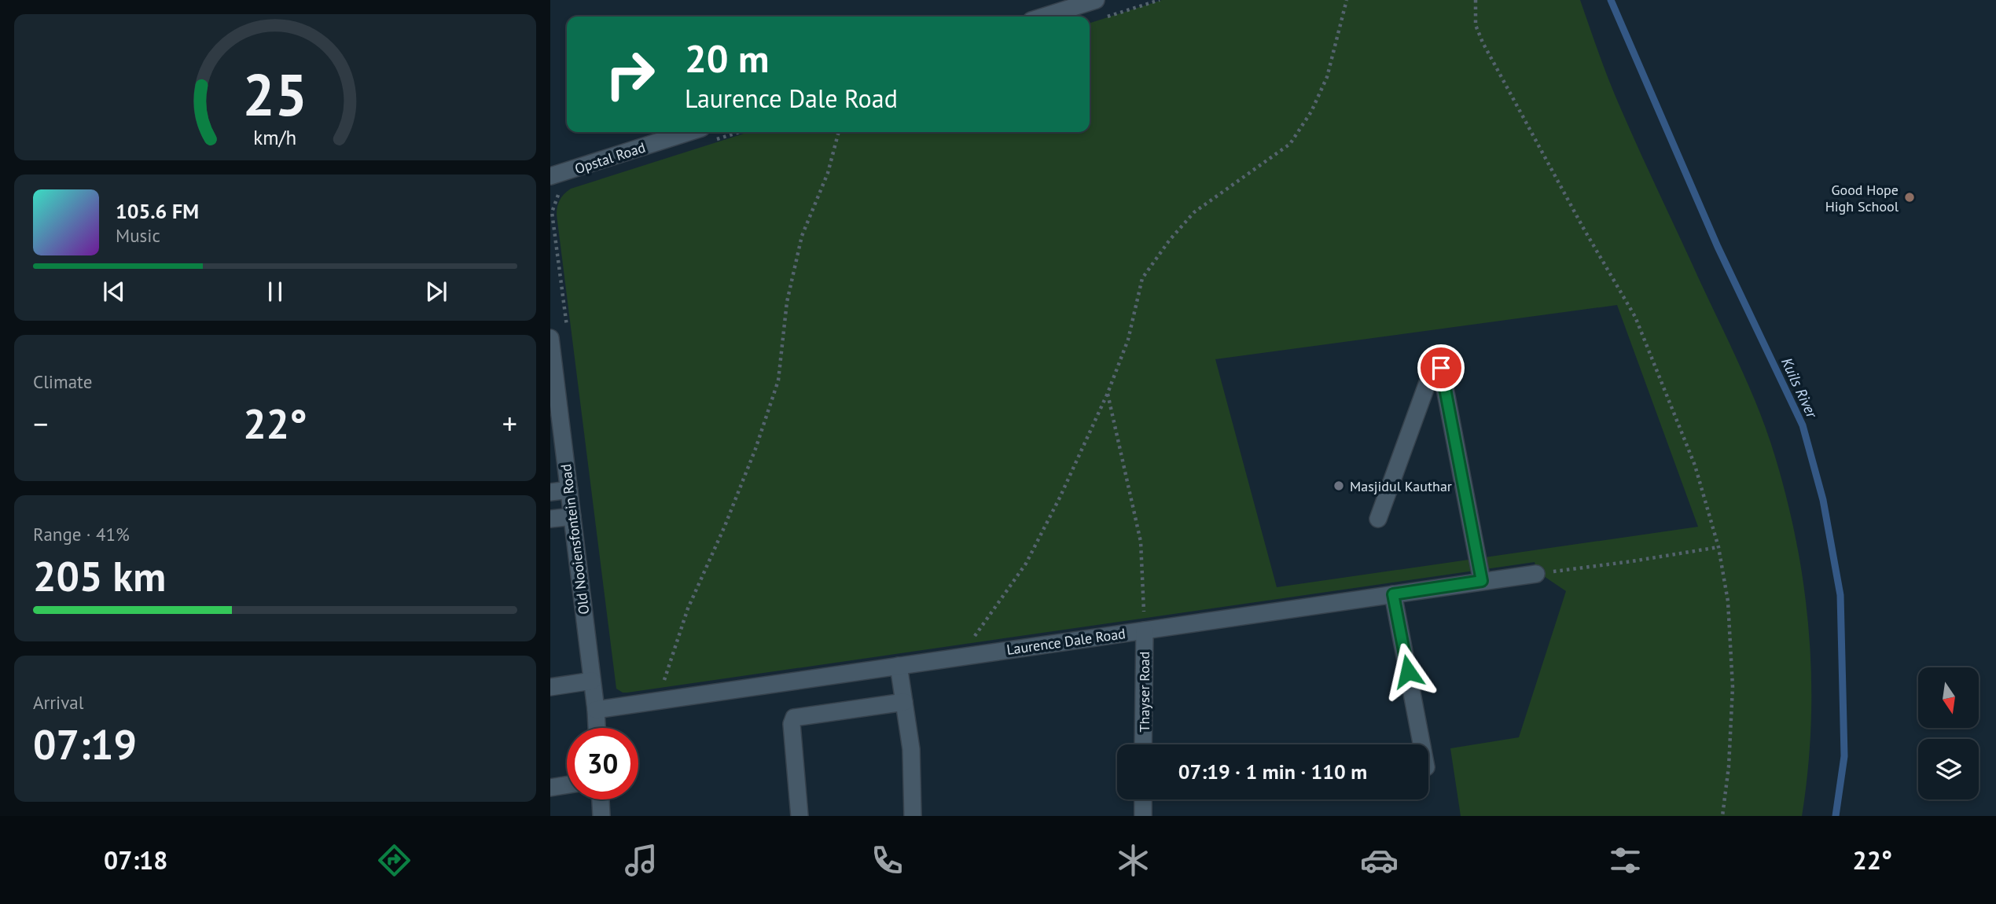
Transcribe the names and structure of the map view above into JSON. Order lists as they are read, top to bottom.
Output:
{
  "streets": {
    "street": [
      "Opstal Road",
      "Old Nooiensfontein Road",
      "Laurence Dale Road",
      "Thayser Road"
    ]
  },
  "crossings": [
    ["Old Nooiensfontein Road", "Laurence Dale Road"],
    ["Laurence Dale Road", "Thayser Road"]
  ],
  "water": ["Kuils River"],
  "places": ["Good Hope High School", "Masjidul Kauthar"],
  "north": "bottom",
  "page": {
    "turn": ["20 m", "Laurence Dale Road"],
    "song": ["105.6 FM", "Music"],
    "tile": [
      "Climate",
      ["Range · 41%", "205 km"],
      ["Arrival", "07:19"]
    ],
    "heat": ["−", "22°", "+"],
    "limit": "30",
    "trip": "07:19 · 1 min · 110 m",
    "tabs": ["07:18", "22°"],
    "gauge": ["25", "km/h"]
  }
}
